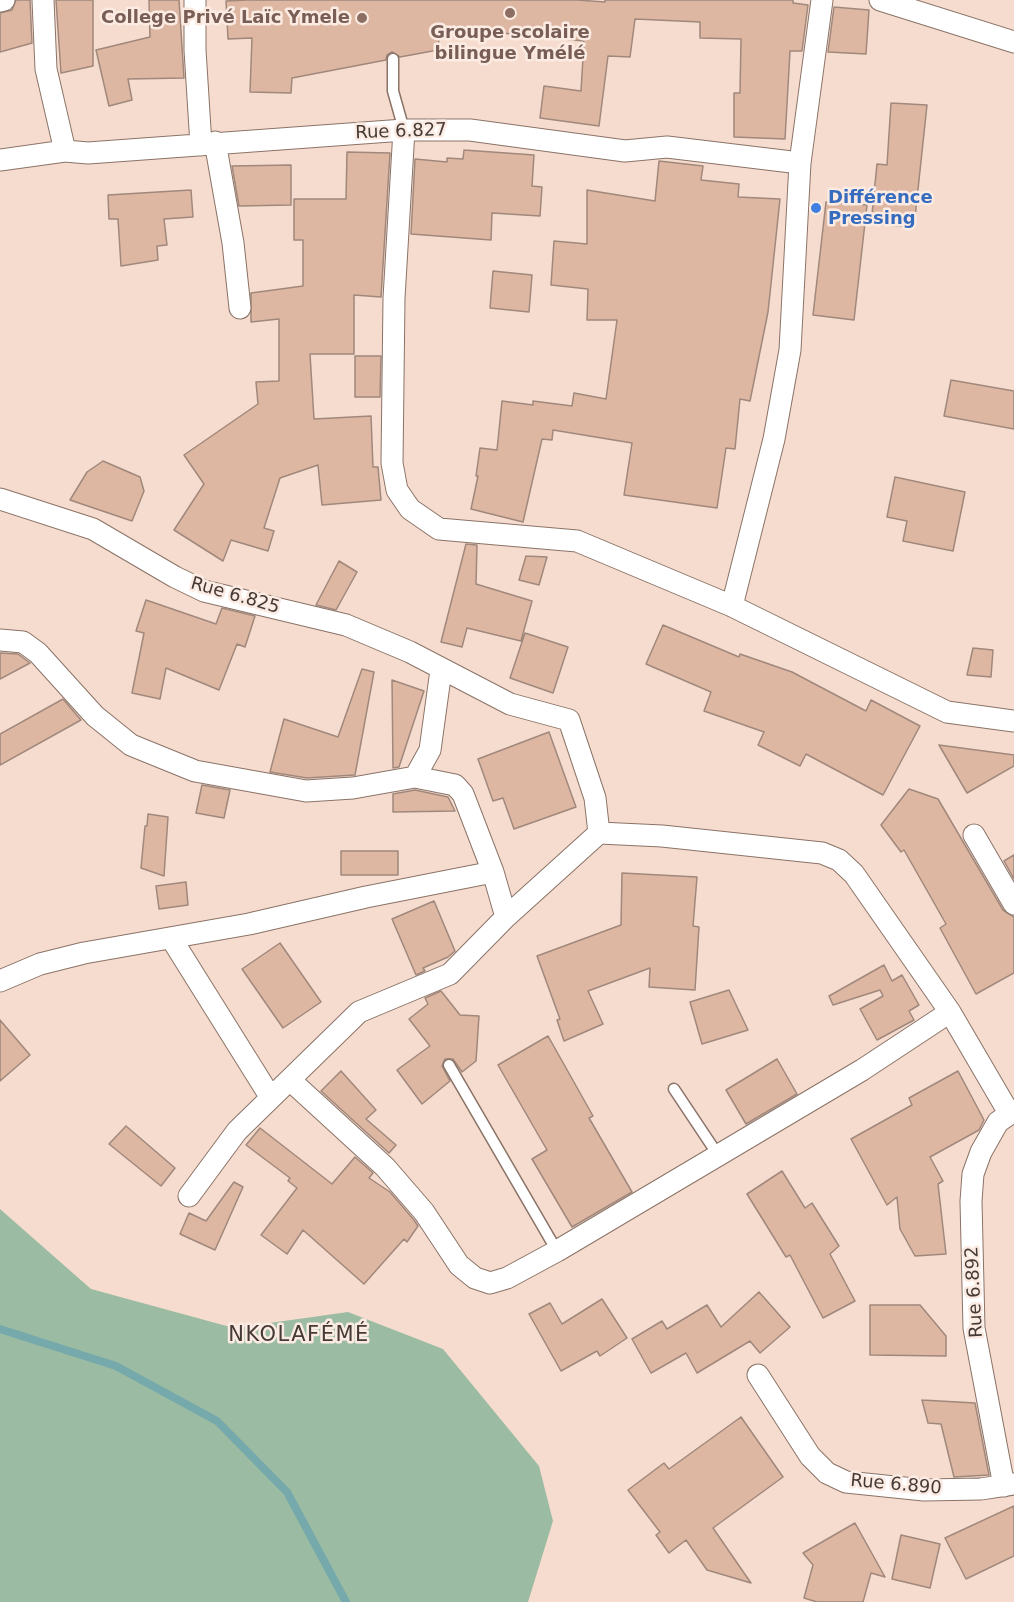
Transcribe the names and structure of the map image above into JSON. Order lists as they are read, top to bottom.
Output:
{
  "streets": {
    "street": [
      "Rue 6.827",
      "Rue 6.825",
      "Rue 6.892",
      "Rue 6.890"
    ]
  },
  "crossings": [
    ["Rue 6.892", "Rue 6.890"]
  ],
  "districts": ["NKOLAFÉMÉ"],
  "places": ["Groupe scolaire bilingue Ymélé", "College Privé Laïc Ymele", "Différence Pressing"]
}
